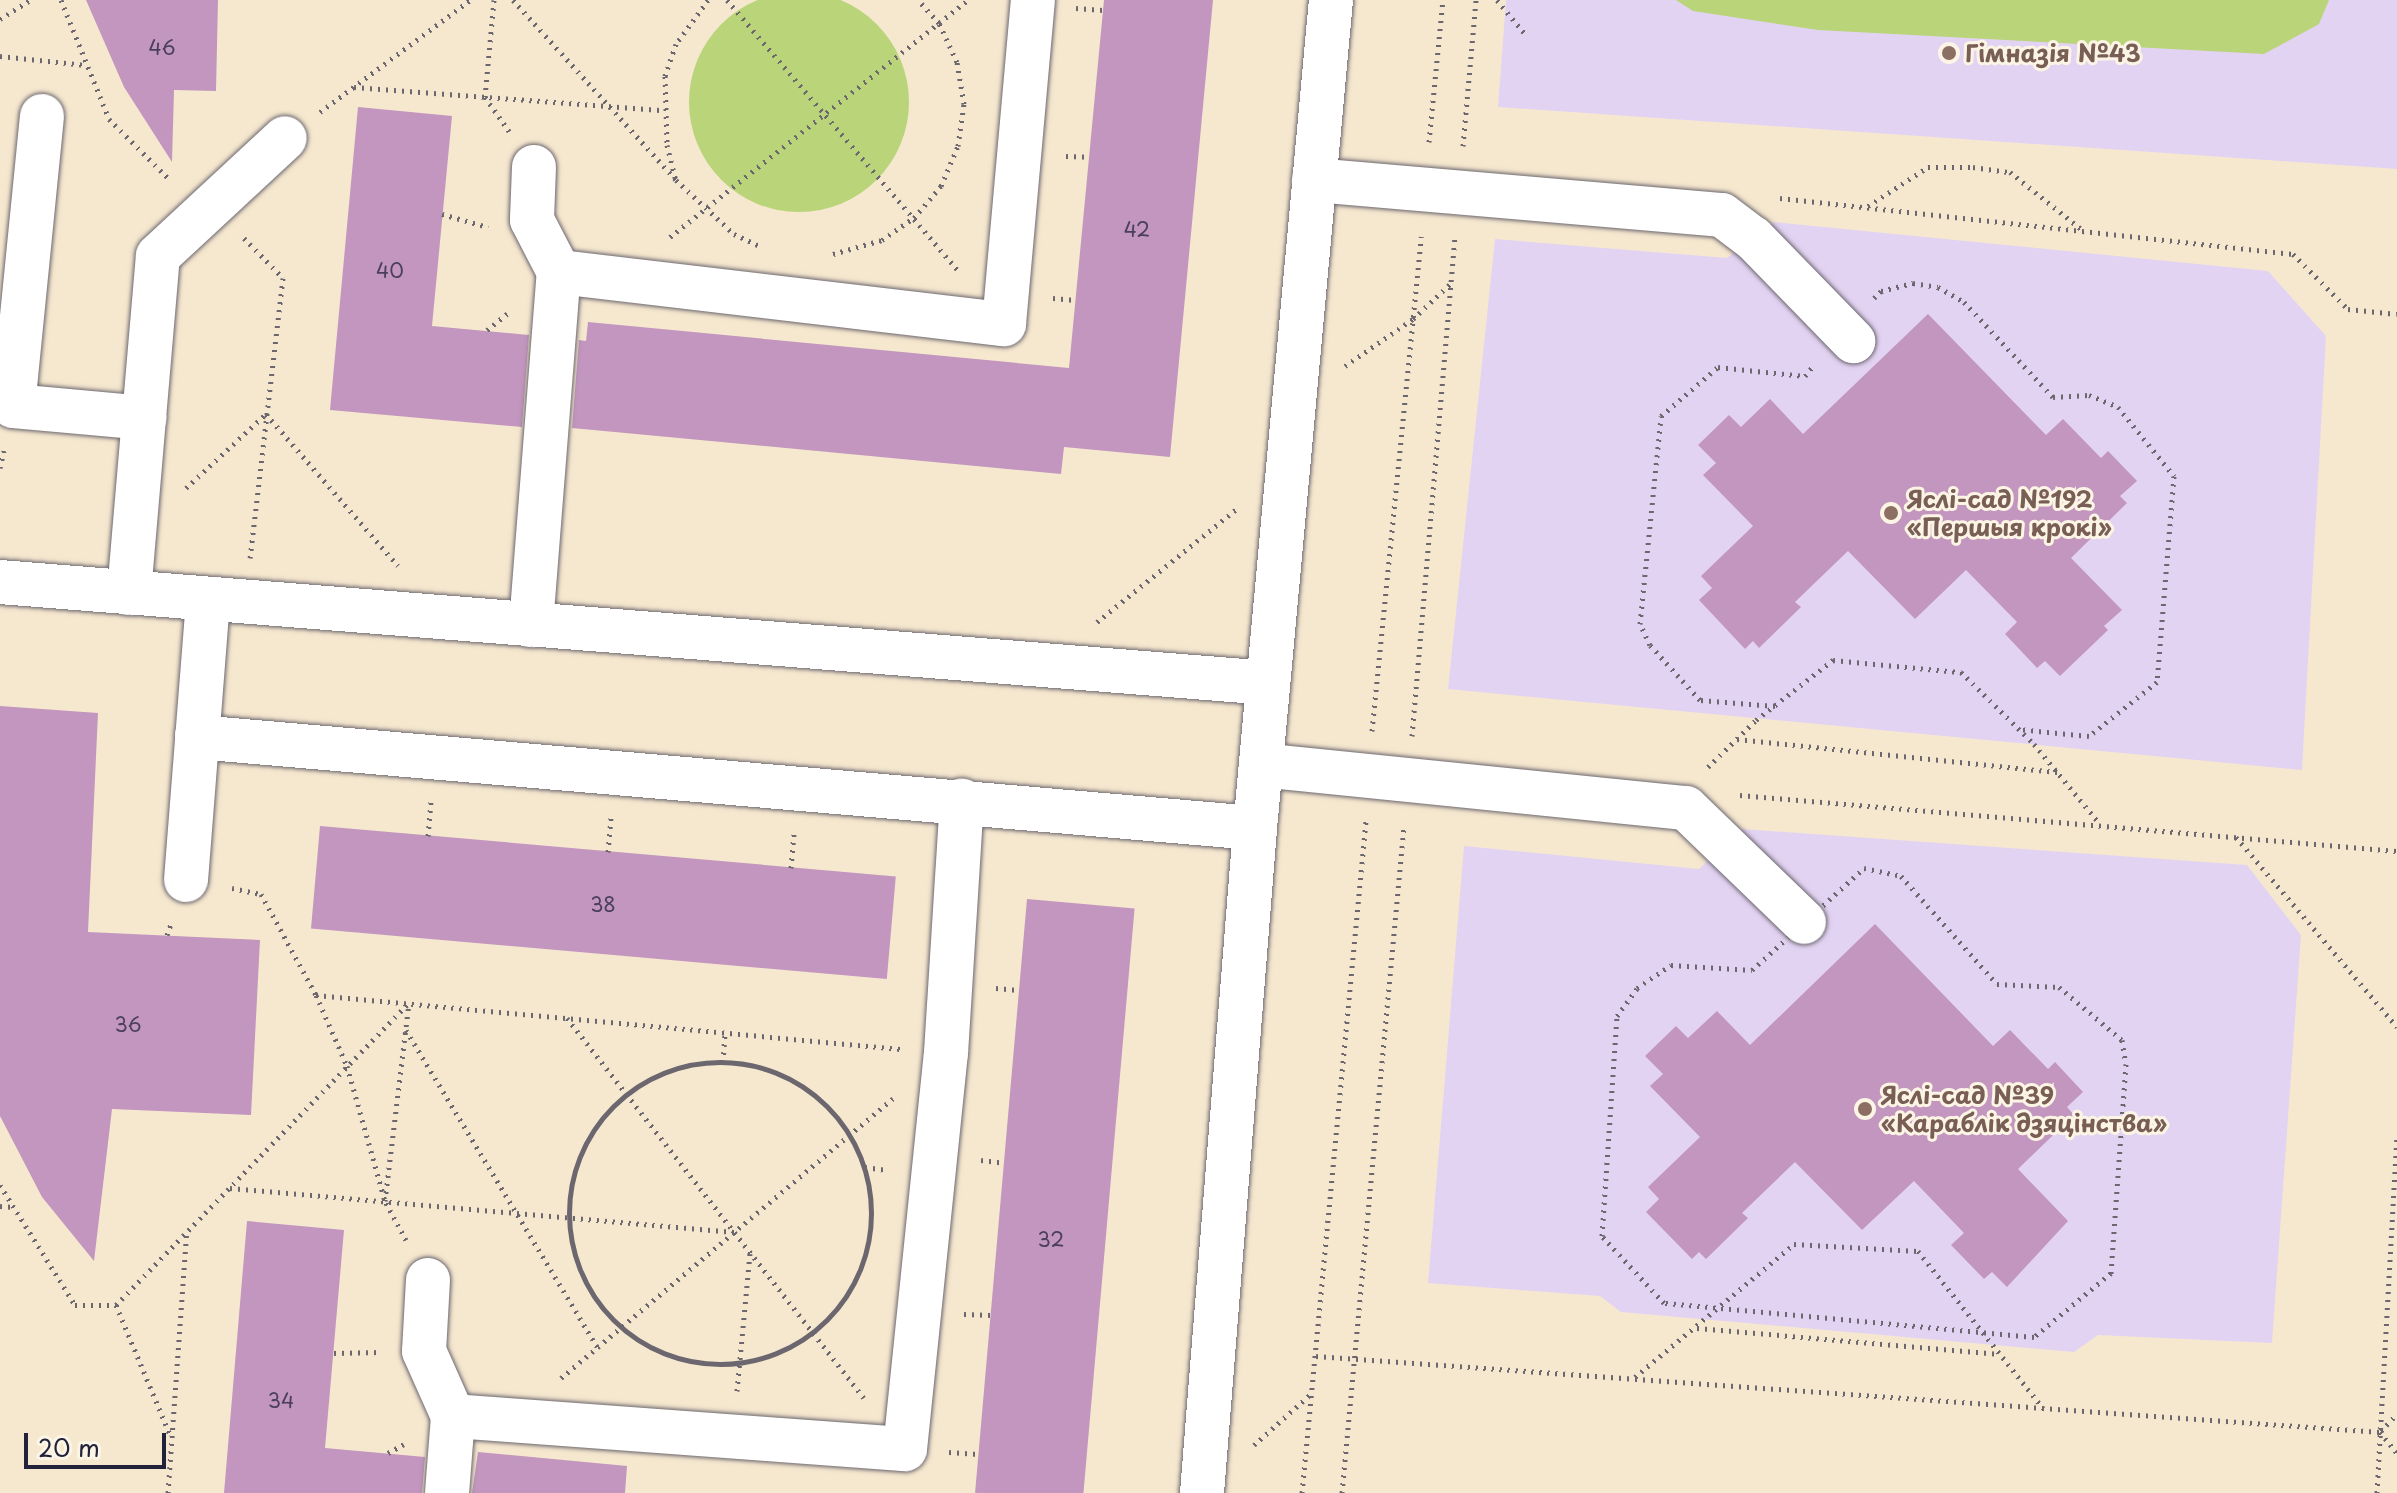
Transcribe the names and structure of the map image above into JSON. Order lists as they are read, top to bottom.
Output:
{
  "places": ["Гімназія №43", "Яслі-сад №192 «Першыя крокі»", "Яслі-сад №39 «Караблік дзяцінства»"],
  "house_numbers": [
    "46",
    "42",
    "40",
    "38",
    "36",
    "32",
    "34"
  ],
  "scale_bar": "20 m"
}
